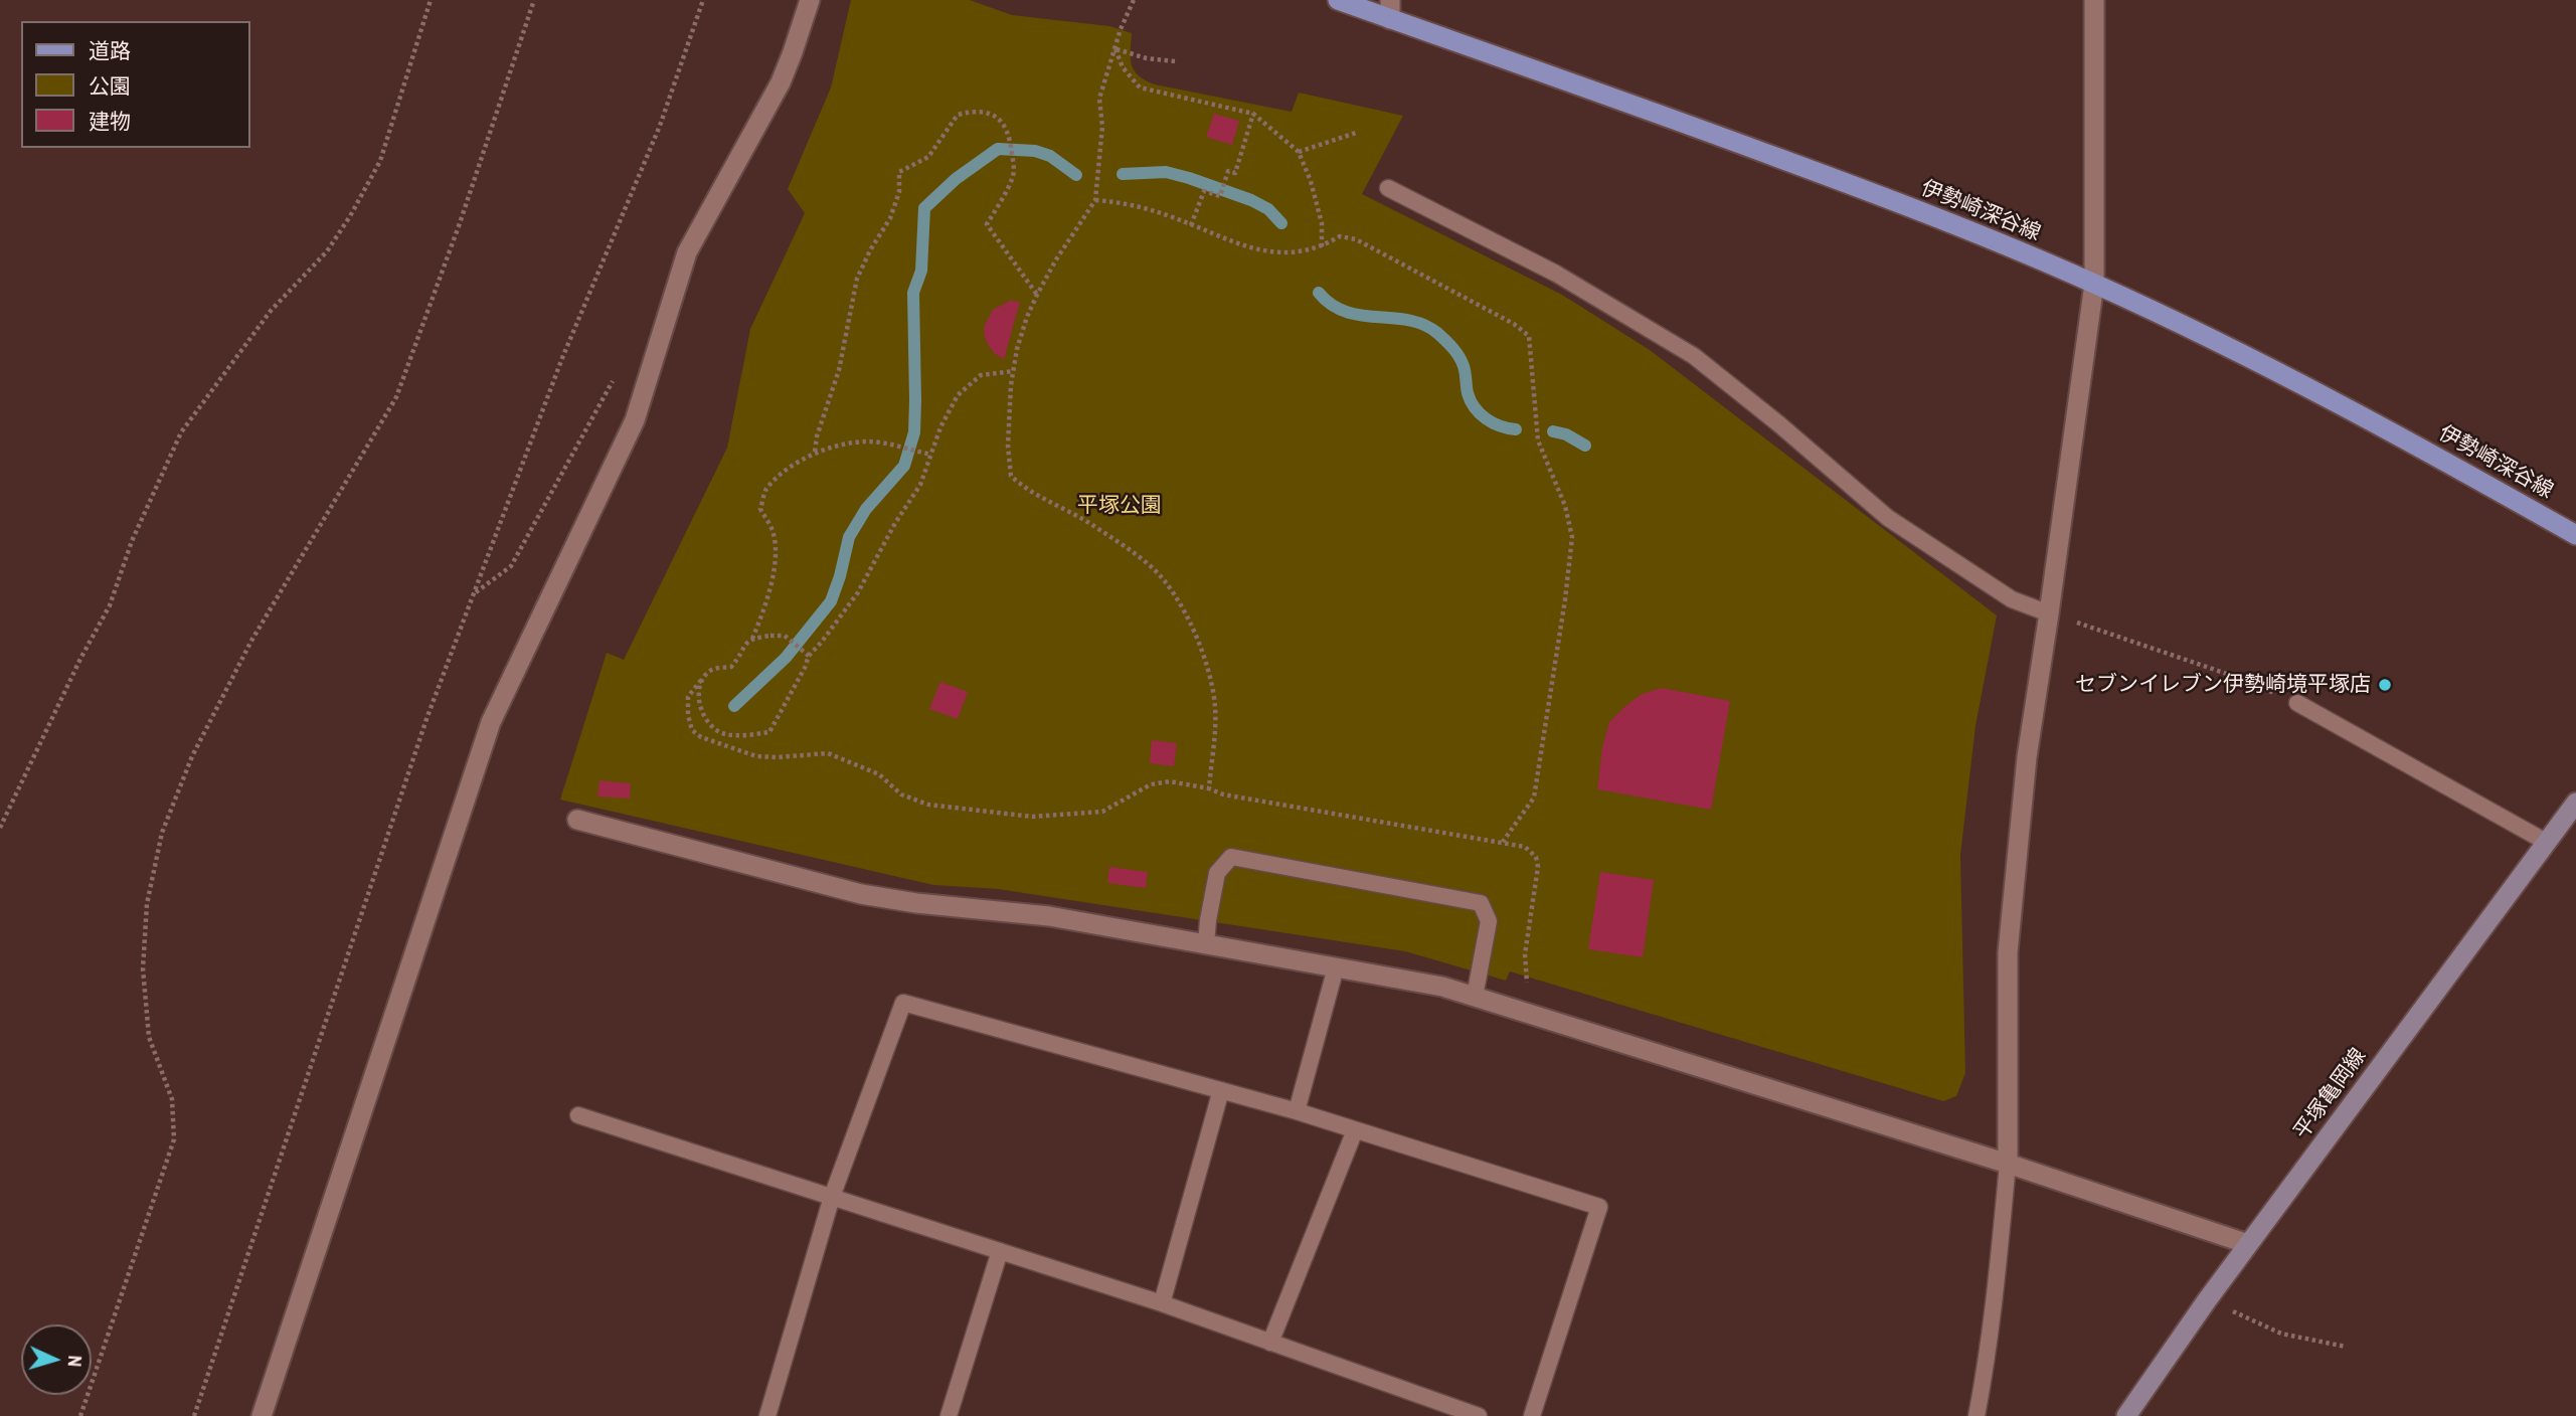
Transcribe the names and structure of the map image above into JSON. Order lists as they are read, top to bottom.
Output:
{
  "streets": {
    "main road": ["伊勢崎深谷線", "平塚亀岡線"]
  },
  "parks": ["平塚公園"],
  "places": ["セブンイレブン伊勢崎境平塚店"],
  "legend": ["道路", "公園", "建物"],
  "north": "right"
}
